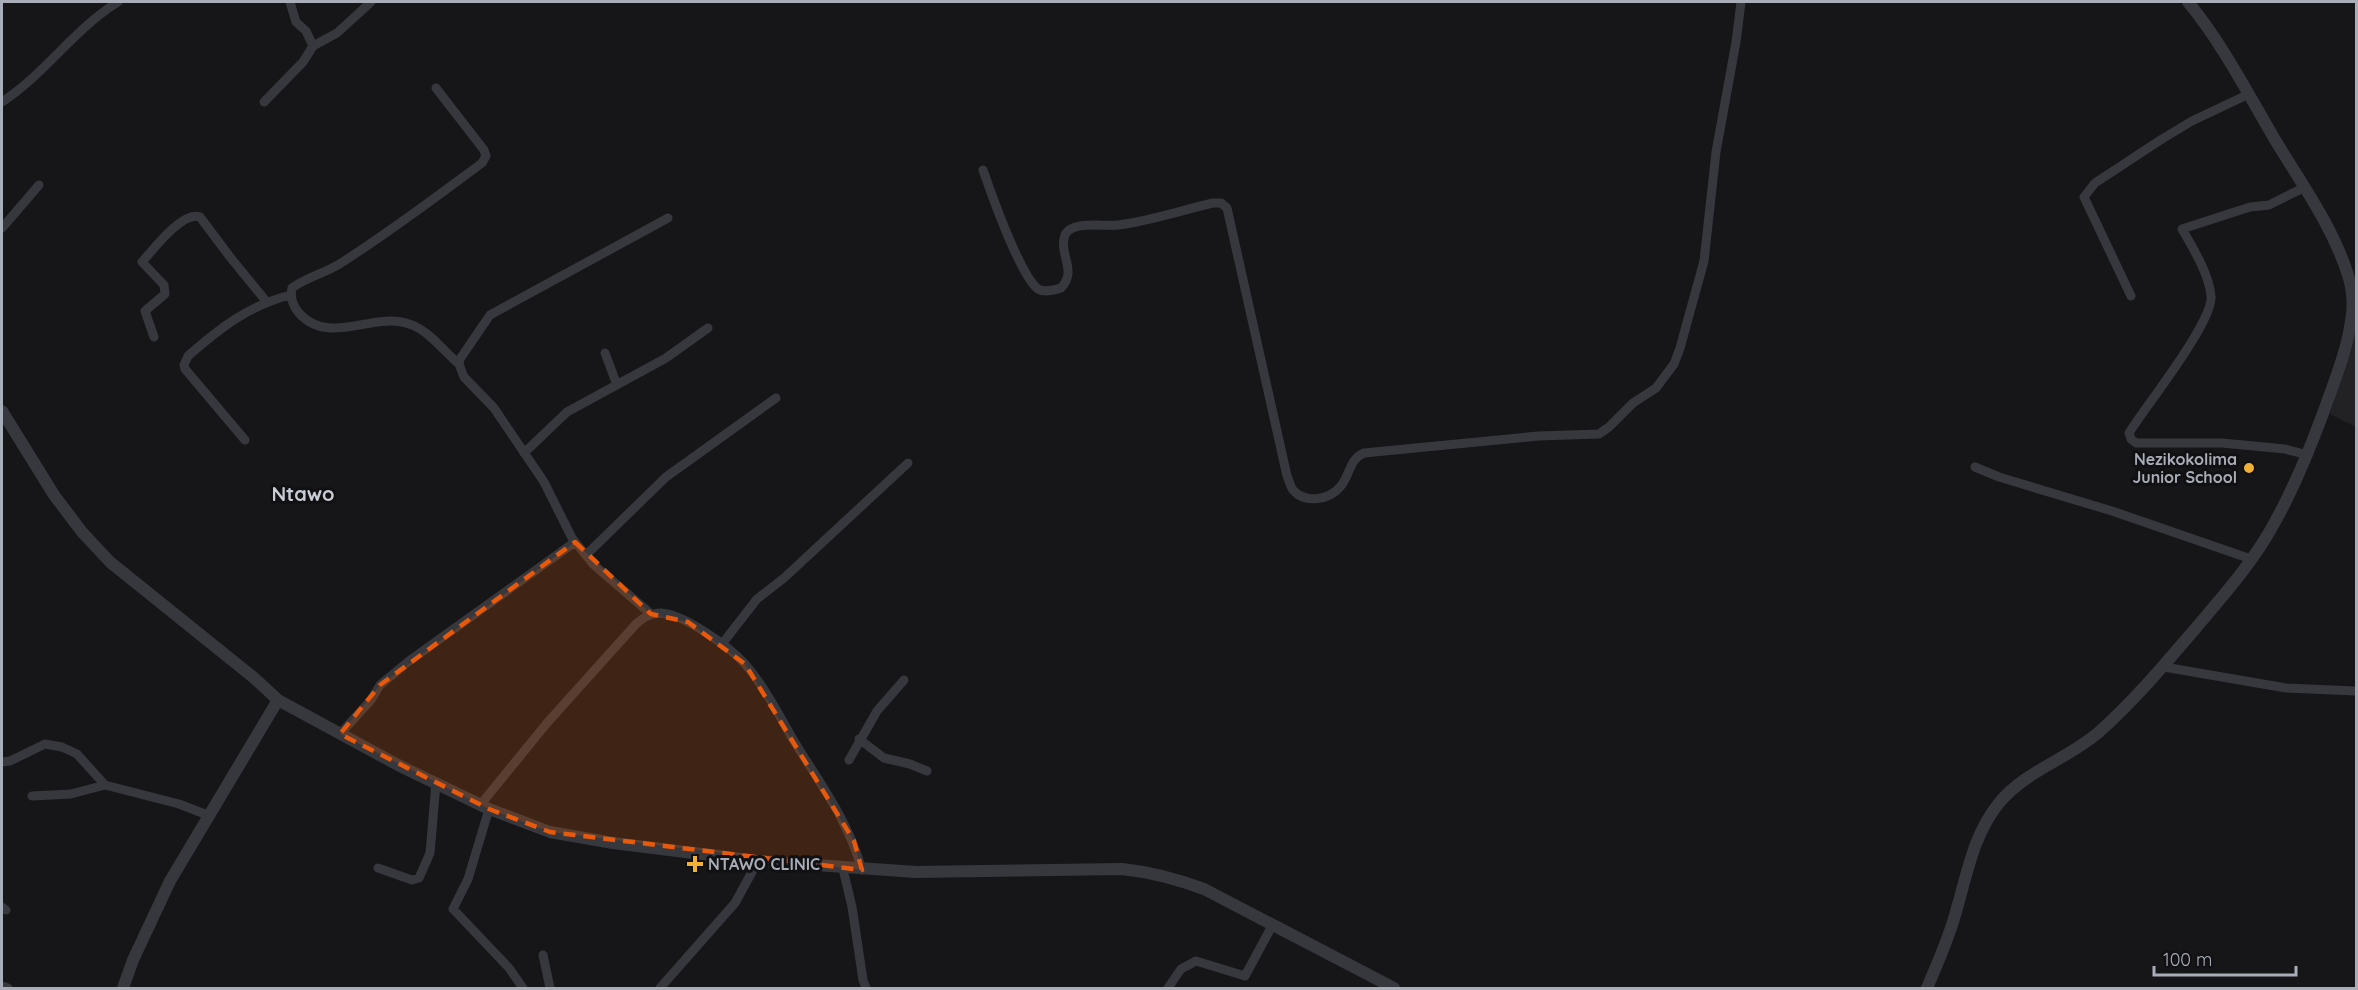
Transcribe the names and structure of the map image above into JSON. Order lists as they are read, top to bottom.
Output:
{
  "districts": ["Ntawo"],
  "places": {
    "other": ["Nezikokolima Junior School"],
    "health": ["NTAWO CLINIC"]
  },
  "scale_bar": "100 m"
}
